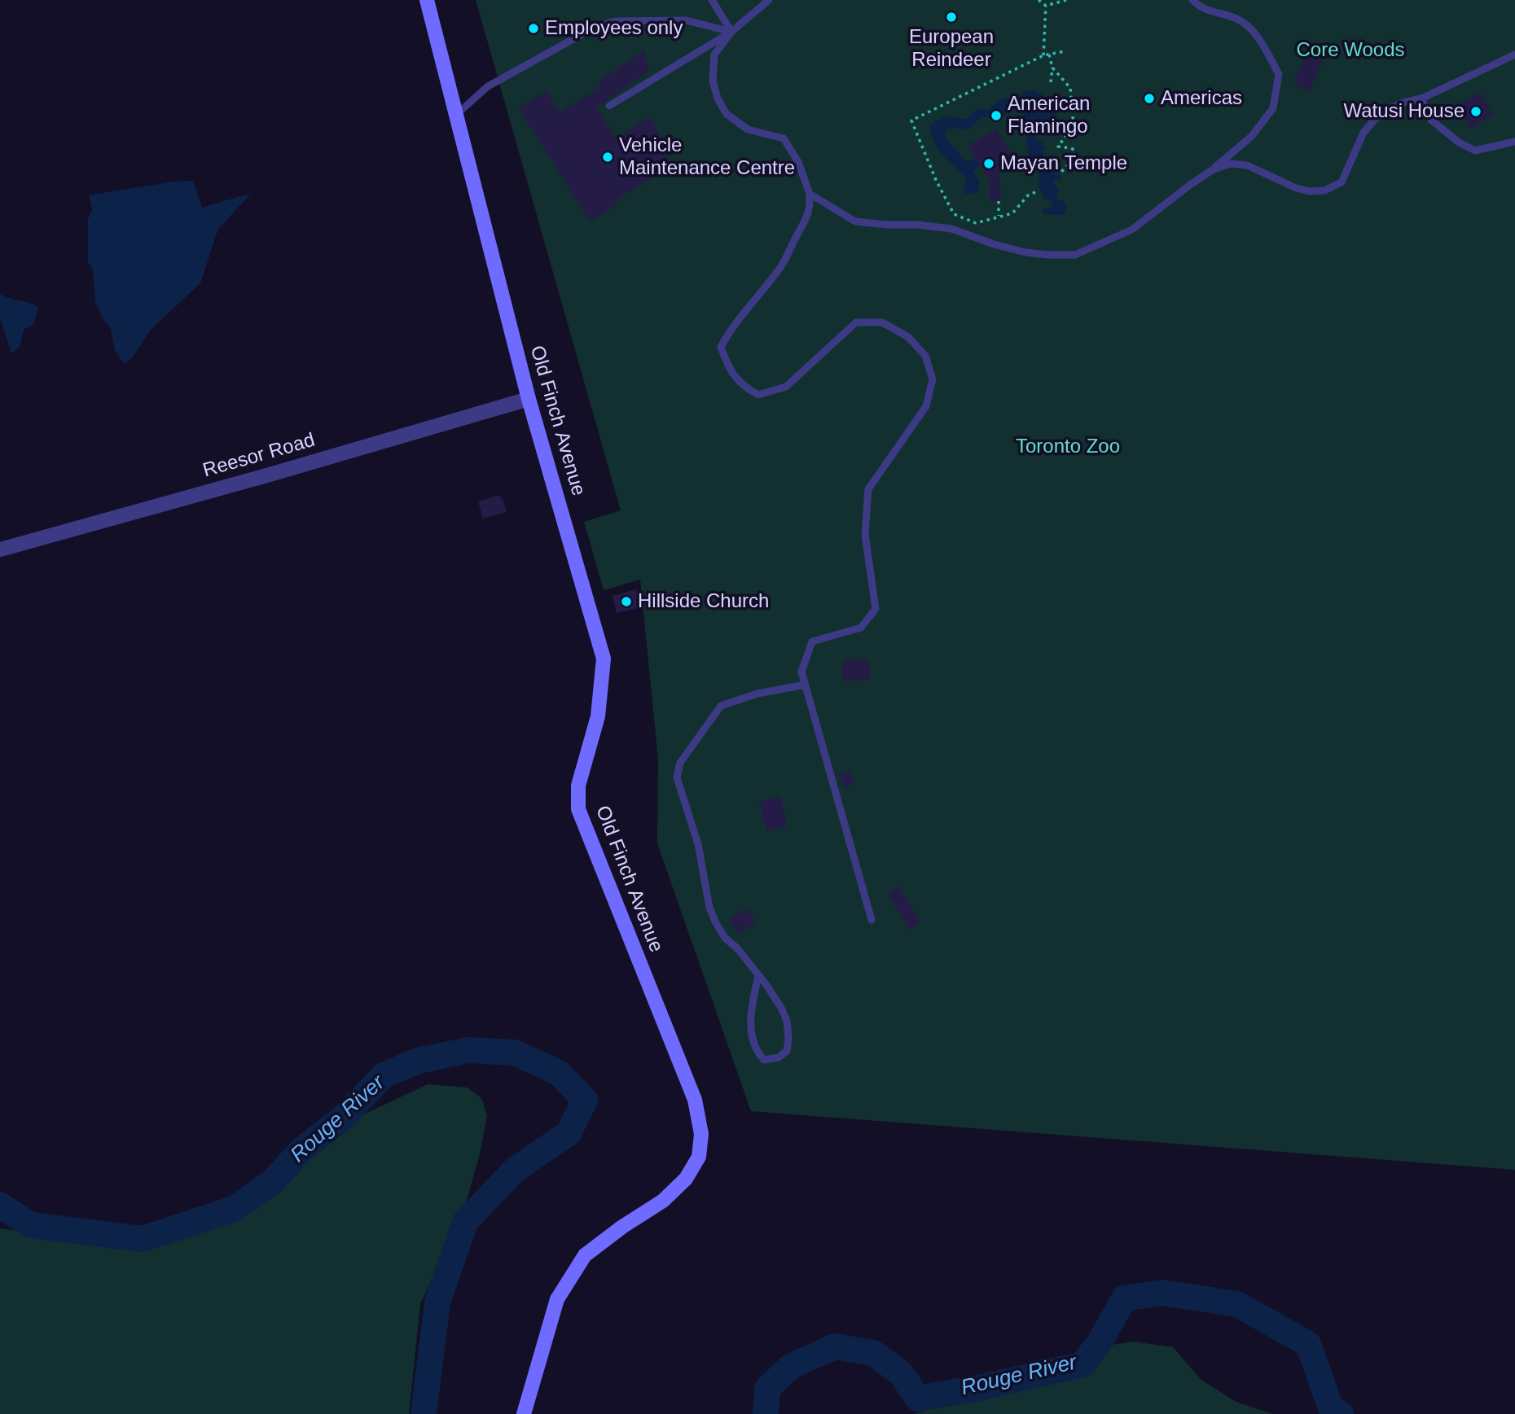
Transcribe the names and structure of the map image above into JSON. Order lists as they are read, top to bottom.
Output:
{
  "streets": {
    "street": ["Old Finch Avenue", "Reesor Road"]
  },
  "crossings": [
    ["Old Finch Avenue", "Reesor Road"]
  ],
  "water": ["Rouge River"],
  "parks": ["Core Woods", "Toronto Zoo"],
  "places": [
    "European Reindeer",
    "Employees only",
    "Americas",
    "Watusi House",
    "American Flamingo",
    "Vehicle Maintenance Centre",
    "Mayan Temple",
    "Hillside Church"
  ]
}
